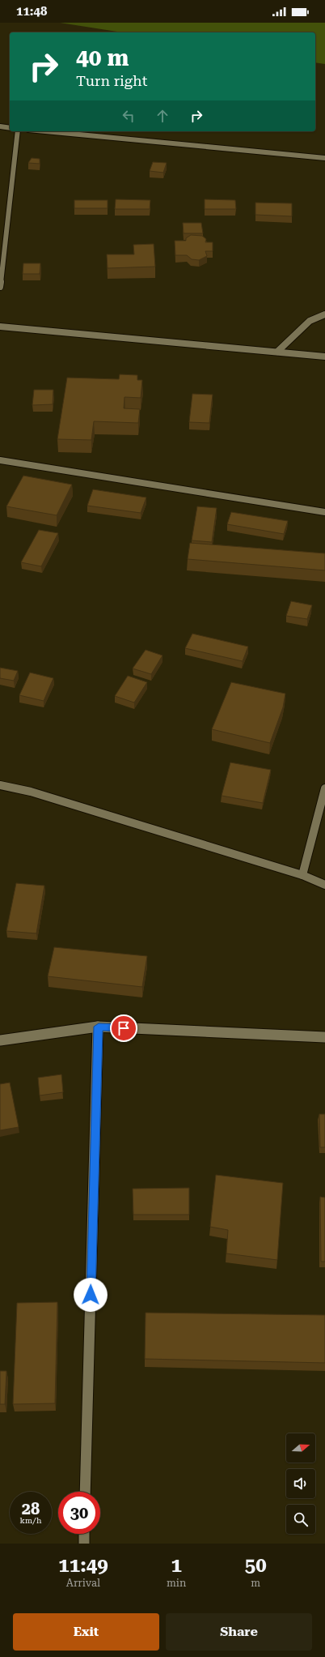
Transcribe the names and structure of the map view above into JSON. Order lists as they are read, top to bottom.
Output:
{
  "north": "right",
  "page": {
    "status": "11:48",
    "turn": ["40 m", "Turn right"],
    "speed": "28 km/h",
    "limit": "30",
    "eta": [
      "11:49",
      "Arrival",
      "1",
      "min",
      "50",
      "m"
    ],
    "buttons": ["Exit", "Share"]
  }
}
